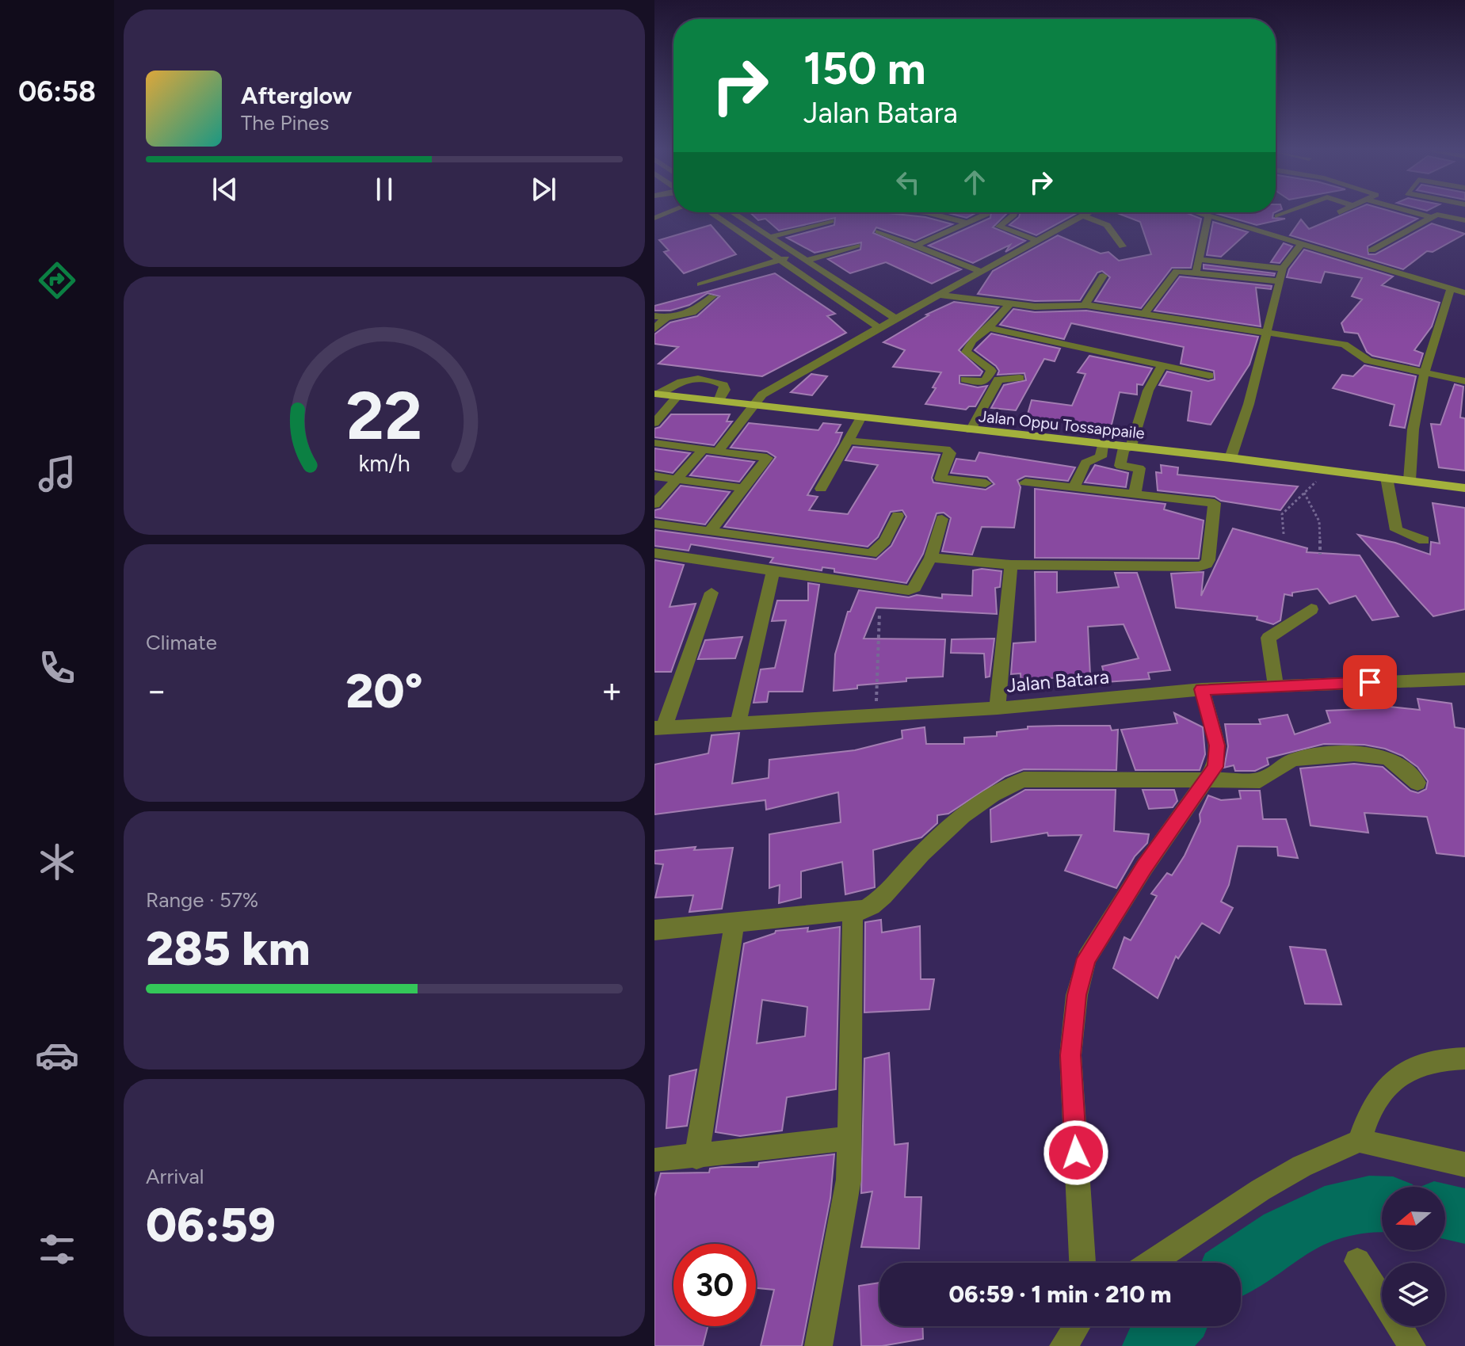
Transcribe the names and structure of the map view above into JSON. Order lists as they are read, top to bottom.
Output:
{
  "streets": {
    "main road": ["Jalan Oppu Tossappaile"],
    "street": ["Jalan Batara"]
  },
  "north": "left",
  "page": {
    "tabs": "06:58",
    "turn": ["150 m", "Jalan Batara"],
    "song": ["Afterglow", "The Pines"],
    "tile": [
      "Climate",
      ["Range · 57%", "285 km"],
      ["Arrival", "06:59"]
    ],
    "heat": ["−", "20°", "+"],
    "limit": "30",
    "trip": "06:59 · 1 min · 210 m",
    "gauge": ["22", "km/h"]
  }
}
